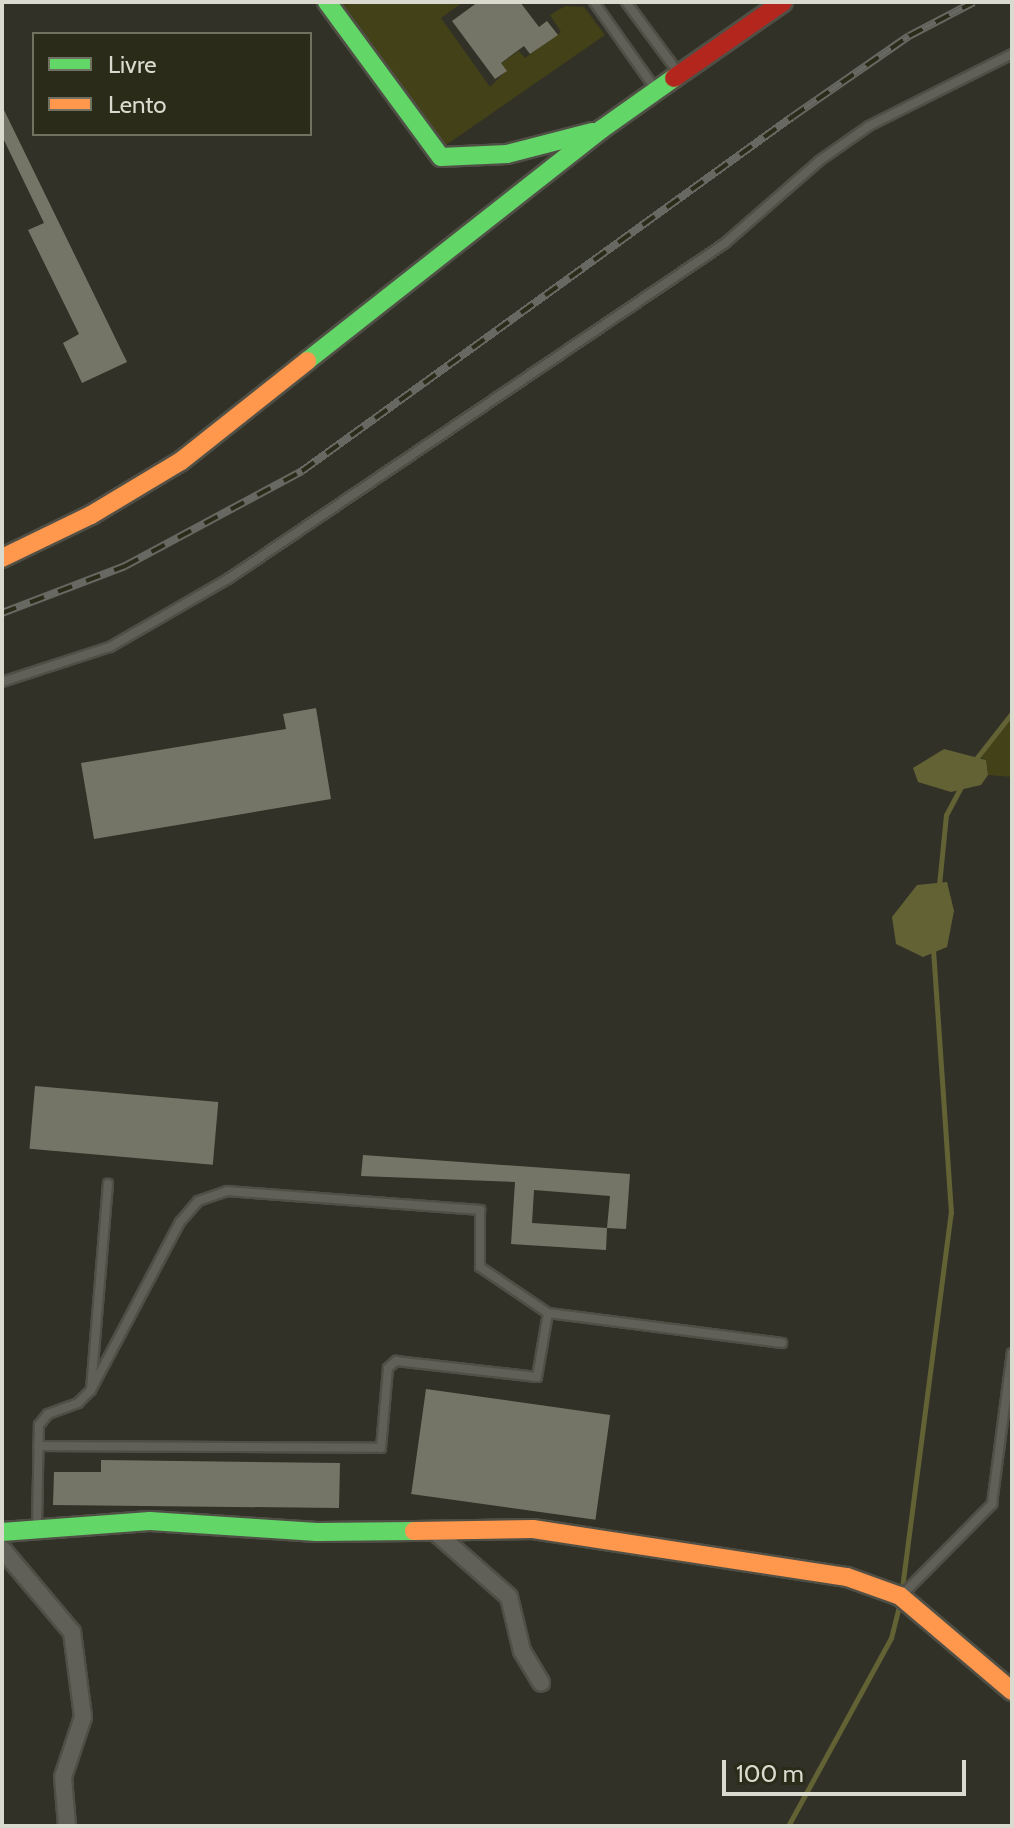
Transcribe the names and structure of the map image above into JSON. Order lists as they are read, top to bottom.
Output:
{
  "legend": ["Livre", "Lento"],
  "scale_bar": "100 m"
}
